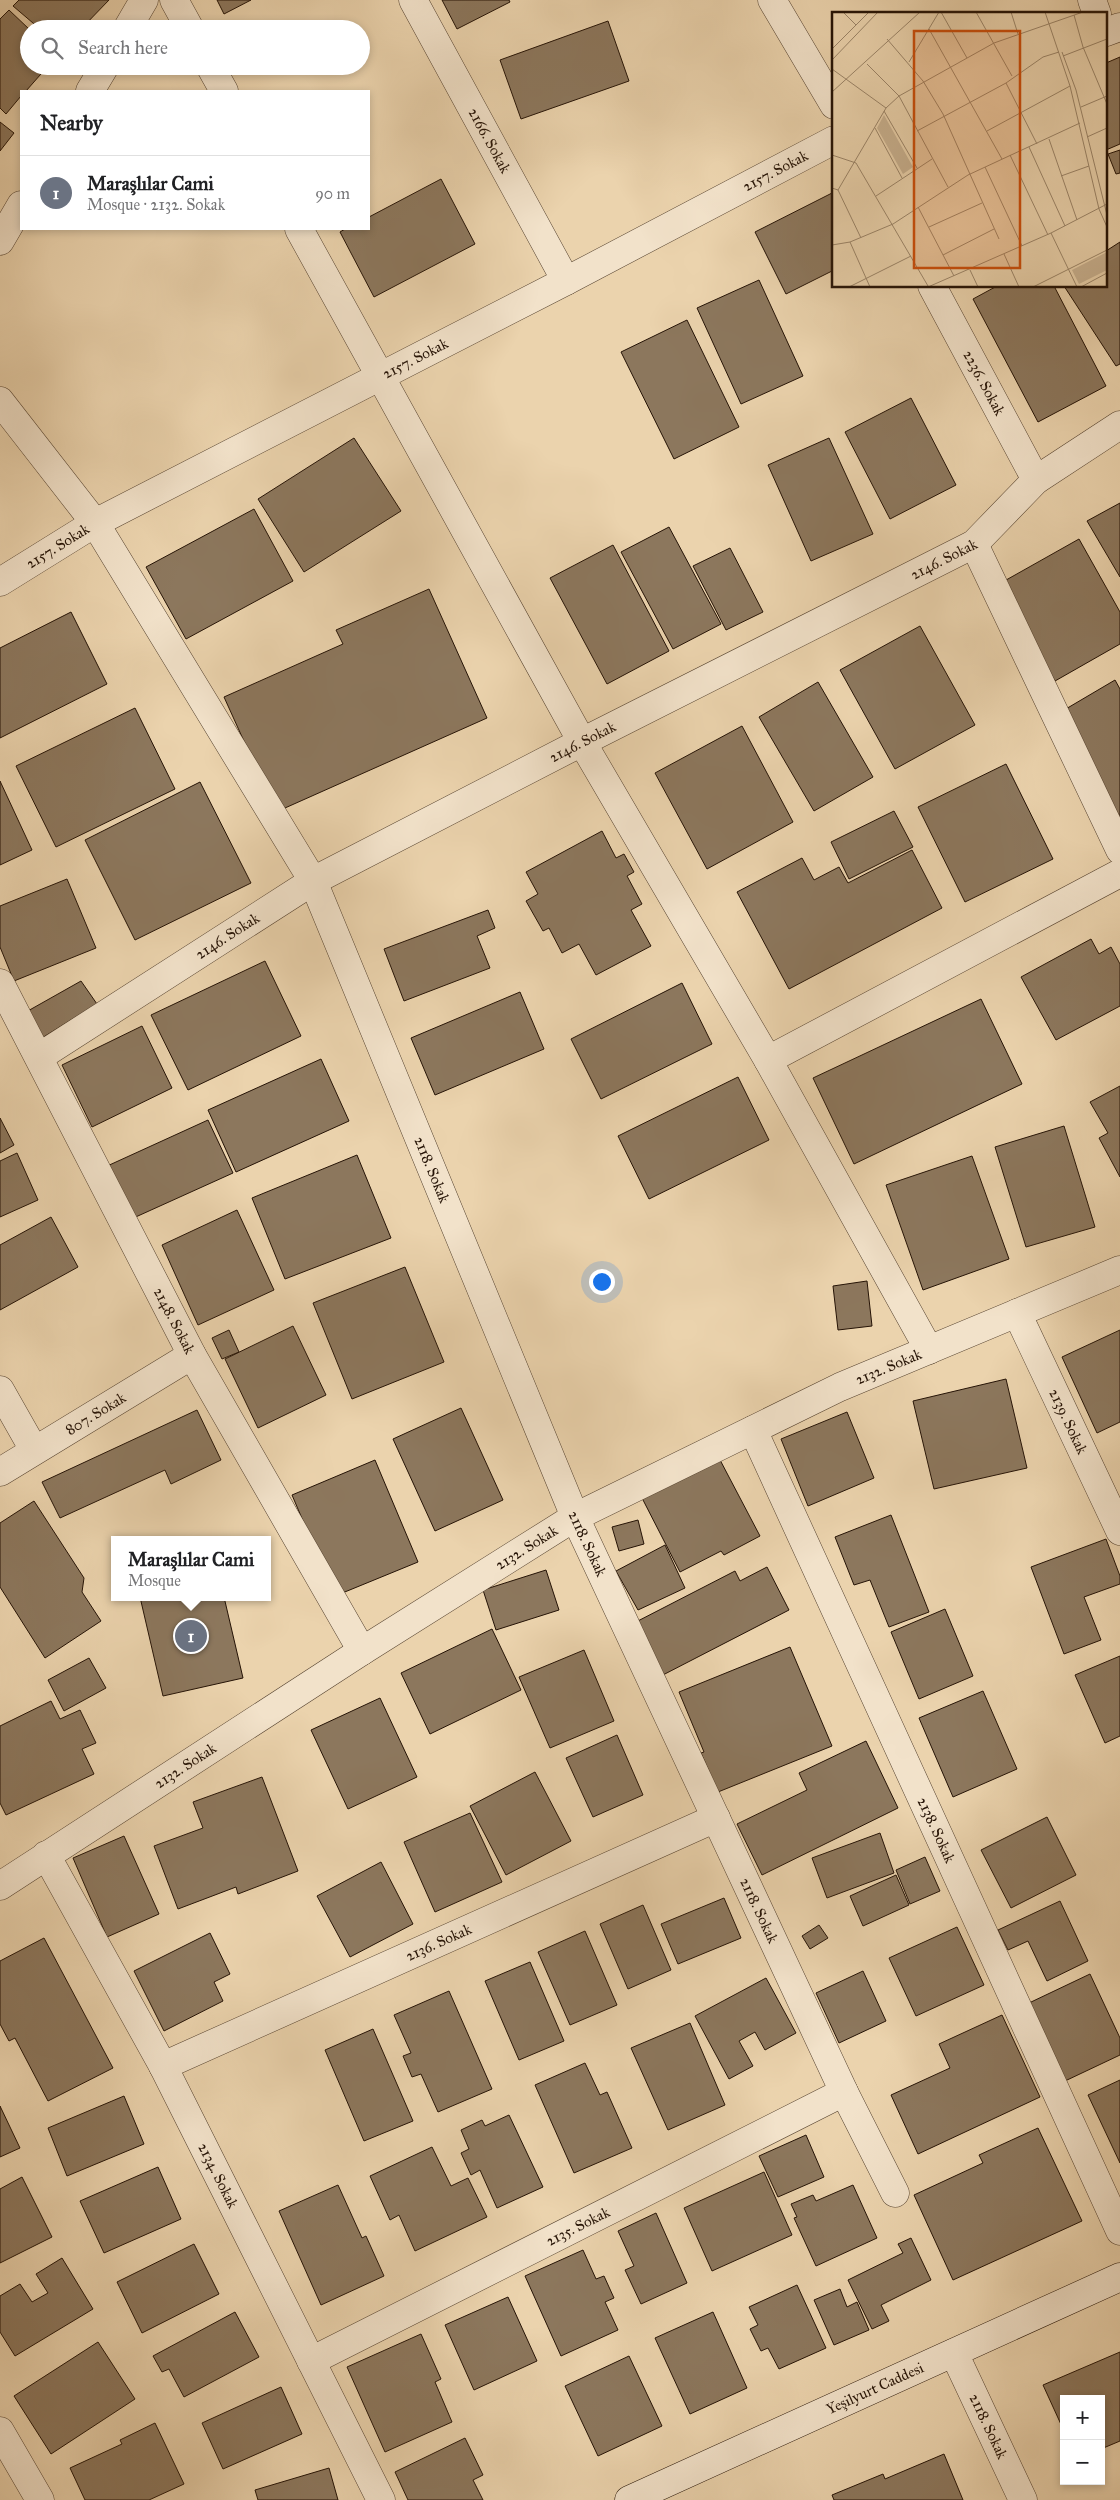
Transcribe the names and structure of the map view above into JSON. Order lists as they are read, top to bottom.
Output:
{
  "streets": {
    "street": [
      "2166. Sokak",
      "2157. Sokak",
      "2236. Sokak",
      "2146. Sokak",
      "2118. Sokak",
      "2148. Sokak",
      "2132. Sokak",
      "807. Sokak",
      "2139. Sokak",
      "2138. Sokak",
      "2136. Sokak",
      "2134. Sokak",
      "2135. Sokak",
      "Yeşilyurt Caddesi"
    ]
  },
  "crossings": [
    ["2166. Sokak", "2157. Sokak"],
    ["2157. Sokak", "2118. Sokak"],
    ["2236. Sokak", "2146. Sokak"],
    ["2146. Sokak", "2118. Sokak"],
    ["2146. Sokak", "2148. Sokak"],
    ["2118. Sokak", "2132. Sokak"],
    ["2118. Sokak", "2136. Sokak"],
    ["2118. Sokak", "2135. Sokak"],
    ["2118. Sokak", "Yeşilyurt Caddesi"],
    ["2148. Sokak", "2132. Sokak"],
    ["2148. Sokak", "807. Sokak"],
    ["2132. Sokak", "2139. Sokak"],
    ["2132. Sokak", "2138. Sokak"],
    ["2132. Sokak", "2134. Sokak"],
    ["2136. Sokak", "2134. Sokak"],
    ["2134. Sokak", "2135. Sokak"]
  ],
  "page": {
    "search": "Search here",
    "heading": "Nearby",
    "list": [
      {
        "mark": "1",
        "name": "Maraşlılar Cami",
        "note": "Mosque · 2132. Sokak",
        "value": "90 m"
      }
    ],
    "popup": ["Maraşlılar Cami", "Mosque"],
    "pins": "1",
    "map_buttons": ["+", "−"]
  }
}
